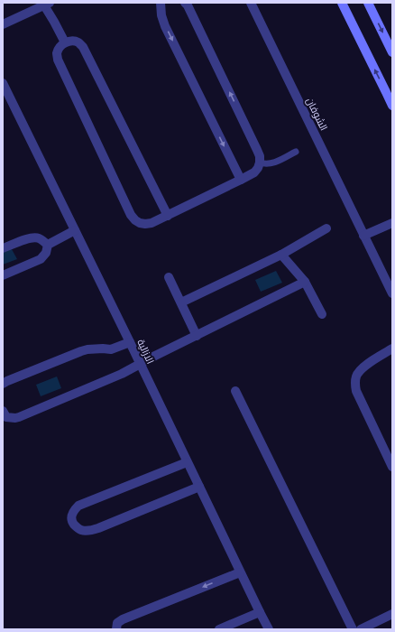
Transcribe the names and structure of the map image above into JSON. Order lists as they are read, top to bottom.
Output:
{
  "streets": {
    "street": ["الشوفان", "الازالية"]
  }
}
